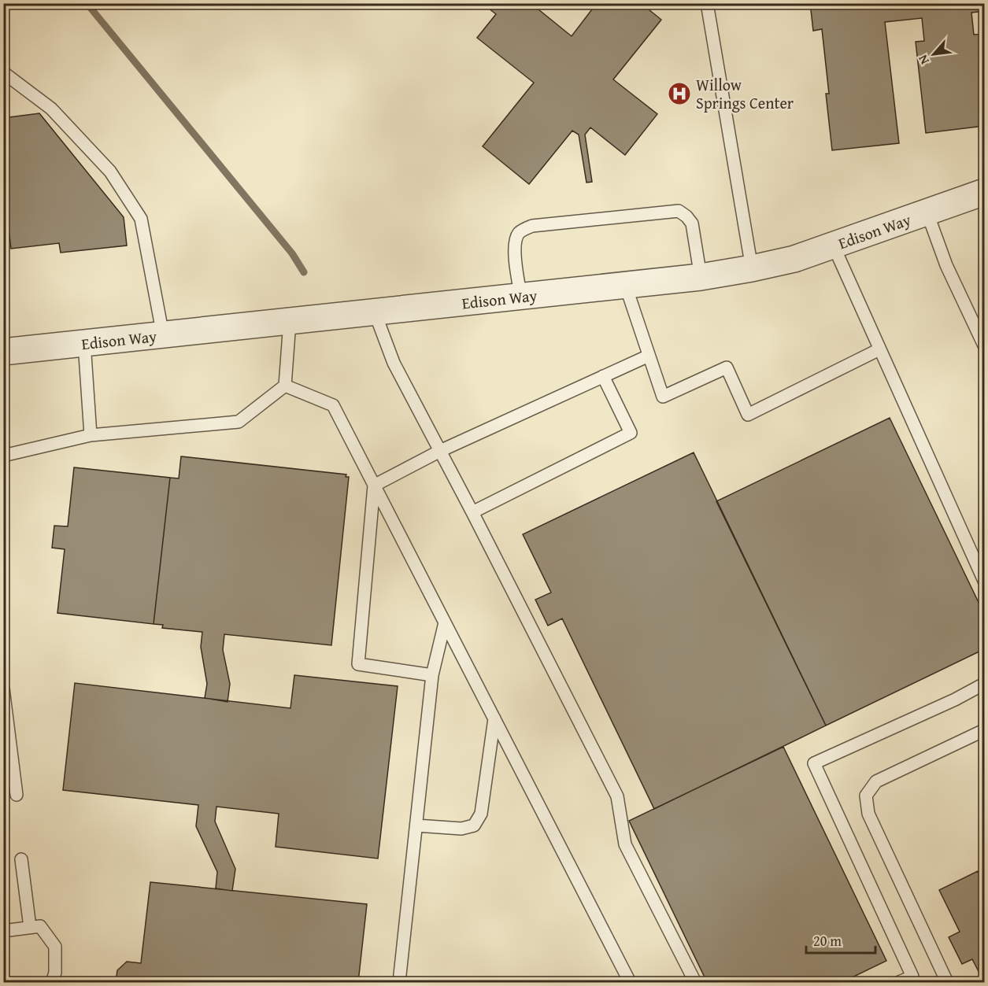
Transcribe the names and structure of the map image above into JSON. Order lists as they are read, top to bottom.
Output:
{
  "streets": {
    "street": ["Edison Way"]
  },
  "places": {
    "hospital": ["Willow Springs Center"]
  },
  "scale_bar": "20 m",
  "north": "bottom left"
}
